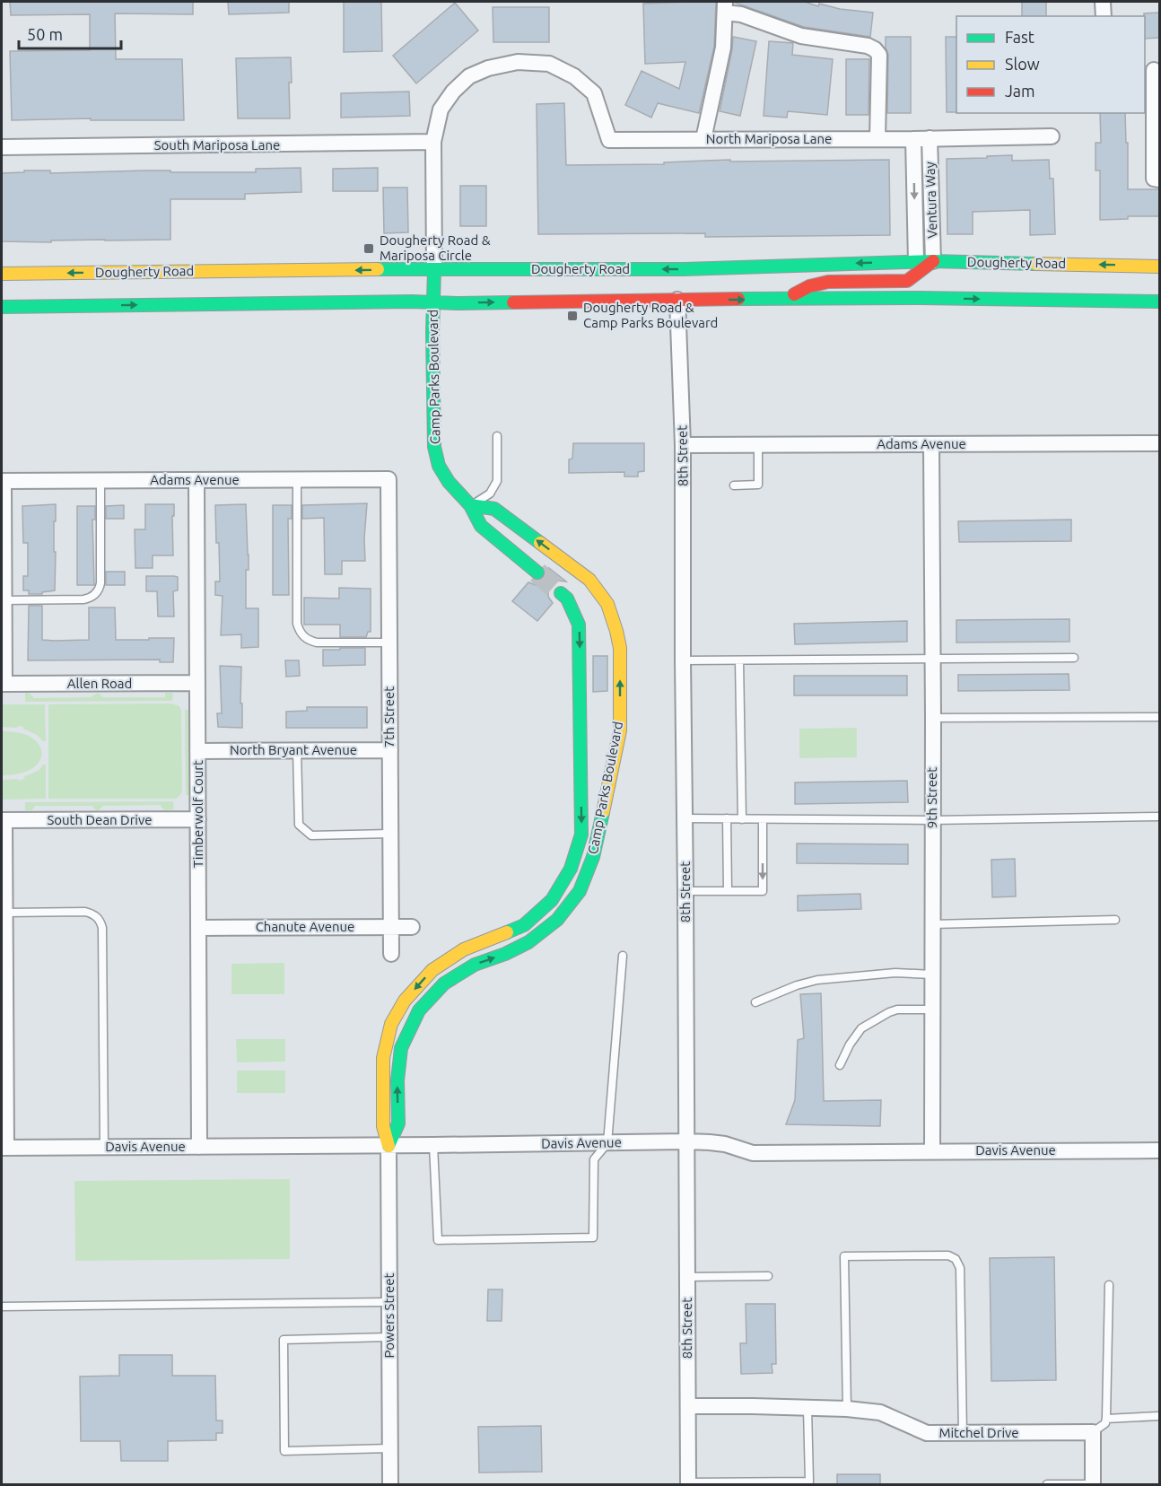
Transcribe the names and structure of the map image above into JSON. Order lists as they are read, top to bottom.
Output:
{
  "streets": {
    "main road": ["Dougherty Road", "Camp Parks Boulevard"],
    "street": [
      "North Mariposa Lane",
      "South Mariposa Lane",
      "Ventura Way",
      "Adams Avenue",
      "8th Street",
      "Allen Road",
      "7th Street",
      "North Bryant Avenue",
      "9th Street",
      "Timberwolf Court",
      "South Dean Drive",
      "Chanute Avenue",
      "Davis Avenue",
      "Powers Street",
      "Mitchel Drive"
    ]
  },
  "crossings": [
    ["North Mariposa Lane", "South Mariposa Lane"],
    ["North Mariposa Lane", "Ventura Way"],
    ["Ventura Way", "Dougherty Road"],
    ["Dougherty Road", "Camp Parks Boulevard"],
    ["Camp Parks Boulevard", "Davis Avenue"],
    ["Camp Parks Boulevard", "Powers Street"],
    ["Adams Avenue", "8th Street"],
    ["Adams Avenue", "7th Street"],
    ["Adams Avenue", "9th Street"],
    ["Adams Avenue", "Timberwolf Court"],
    ["8th Street", "Davis Avenue"],
    ["8th Street", "Mitchel Drive"],
    ["Allen Road", "Timberwolf Court"],
    ["7th Street", "North Bryant Avenue"],
    ["7th Street", "Chanute Avenue"],
    ["North Bryant Avenue", "Timberwolf Court"],
    ["9th Street", "Davis Avenue"],
    ["Timberwolf Court", "South Dean Drive"],
    ["Timberwolf Court", "Chanute Avenue"],
    ["Timberwolf Court", "Davis Avenue"],
    ["Davis Avenue", "Powers Street"]
  ],
  "places": {
    "transit": ["Dougherty Road & Mariposa Circle", "Dougherty Road & Camp Parks Boulevard"]
  },
  "legend": ["Fast", "Slow", "Jam"],
  "scale_bar": "50 m"
}
